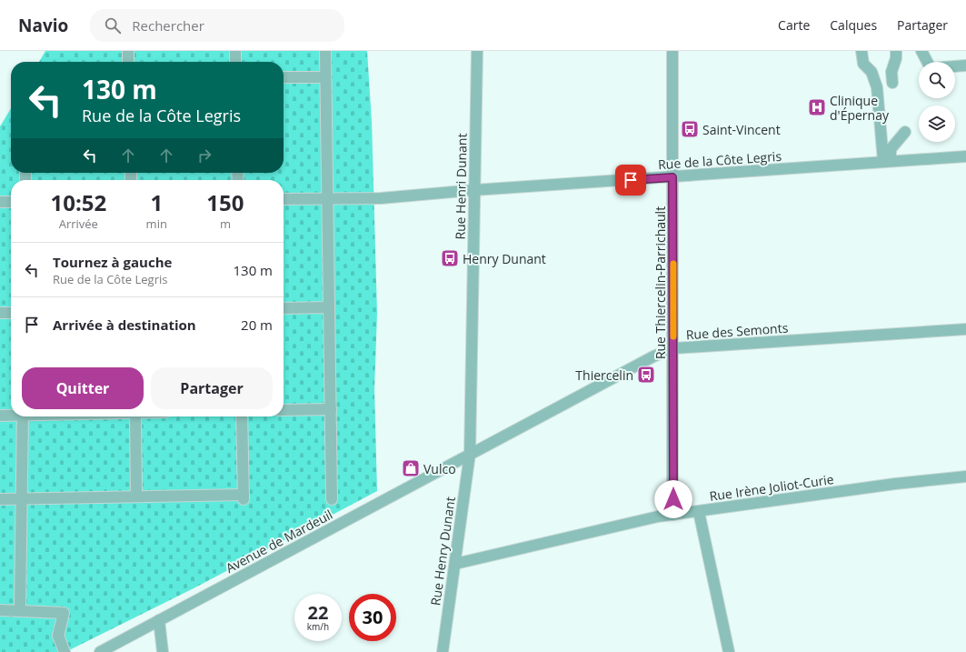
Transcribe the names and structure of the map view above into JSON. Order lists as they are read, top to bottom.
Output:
{
  "streets": {
    "street": [
      "Rue de la Côte Legris",
      "Rue Henri Dunant",
      "Rue Thiercelin-Parrichault",
      "Rue des Semonts",
      "Rue Irène Joliot-Curie",
      "Avenue de Mardeuil",
      "Rue Henry Dunant"
    ]
  },
  "crossings": [
    ["Rue de la Côte Legris", "Rue Henri Dunant"],
    ["Rue de la Côte Legris", "Rue Thiercelin-Parrichault"],
    ["Rue Henri Dunant", "Rue des Semonts"],
    ["Rue Henri Dunant", "Avenue de Mardeuil"],
    ["Rue Henri Dunant", "Rue Henry Dunant"],
    ["Rue Thiercelin-Parrichault", "Rue des Semonts"],
    ["Rue Thiercelin-Parrichault", "Rue Irène Joliot-Curie"],
    ["Rue des Semonts", "Avenue de Mardeuil"],
    ["Rue des Semonts", "Rue Henry Dunant"],
    ["Rue Irène Joliot-Curie", "Rue Henry Dunant"],
    ["Avenue de Mardeuil", "Rue Henry Dunant"]
  ],
  "places": {
    "hospital": ["Clinique d'Épernay"],
    "bus stop": ["Saint-Vincent", "Henry Dunant", "Thiercelin"],
    "shop": ["Vulco"]
  },
  "page": {
    "header": "Navio",
    "search": "Rechercher",
    "nav": ["Carte", "Calques", "Partager"],
    "turn": ["130 m", "Rue de la Côte Legris"],
    "eta": [
      "10:52",
      "Arrivée",
      "1",
      "min",
      "150",
      "m"
    ],
    "list": [
      {
        "name": "Tournez à gauche",
        "note": "Rue de la Côte Legris",
        "value": "130 m"
      },
      {
        "name": "Arrivée à destination",
        "value": "20 m"
      }
    ],
    "buttons": ["Quitter", "Partager"],
    "speed": "22 km/h",
    "limit": "30"
  }
}
